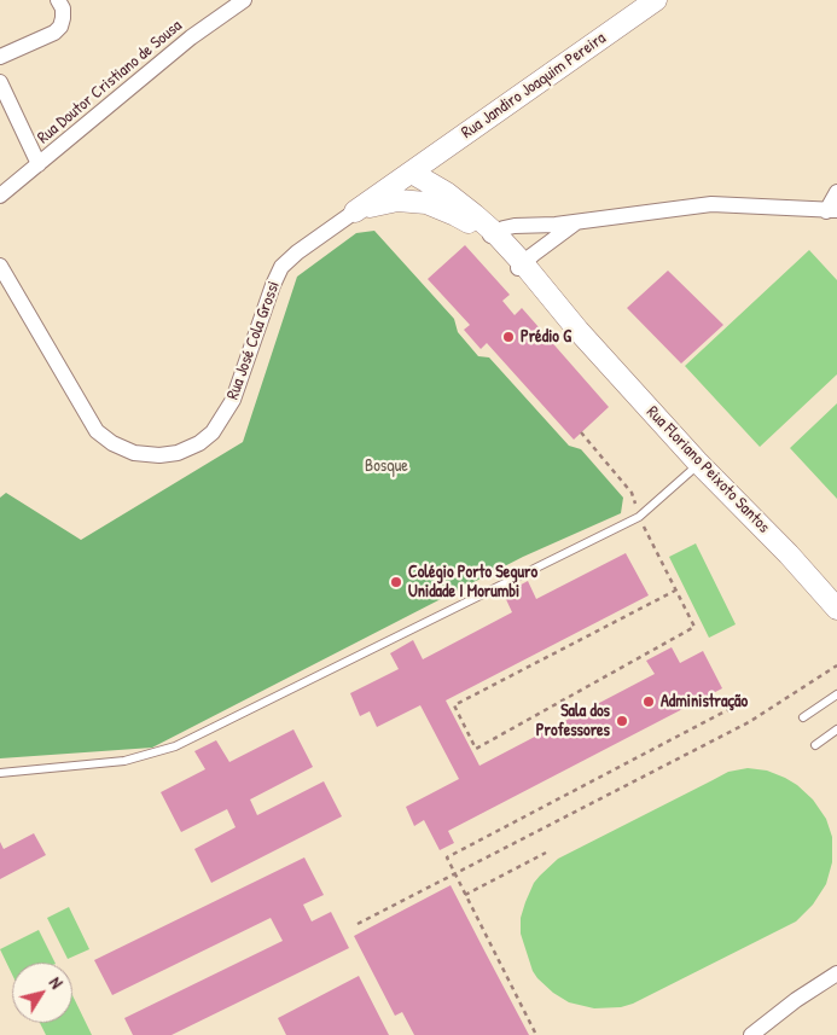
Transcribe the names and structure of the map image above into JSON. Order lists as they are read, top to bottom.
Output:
{
  "streets": {
    "street": [
      "Rua Doutor Cristiano de Sousa",
      "Rua Jandiro Joaquim Pereira",
      "Rua José Cola Grossi",
      "Rua Floriano Peixoto Santos"
    ]
  },
  "crossings": [
    ["Rua Jandiro Joaquim Pereira", "Rua José Cola Grossi"],
    ["Rua Jandiro Joaquim Pereira", "Rua Floriano Peixoto Santos"],
    ["Rua José Cola Grossi", "Rua Floriano Peixoto Santos"]
  ],
  "parks": ["Bosque"],
  "places": [
    "Prédio G",
    "Colégio Porto Seguro Unidade I Morumbi",
    "Administração",
    "Sala dos Professores"
  ],
  "north": "top right"
}
